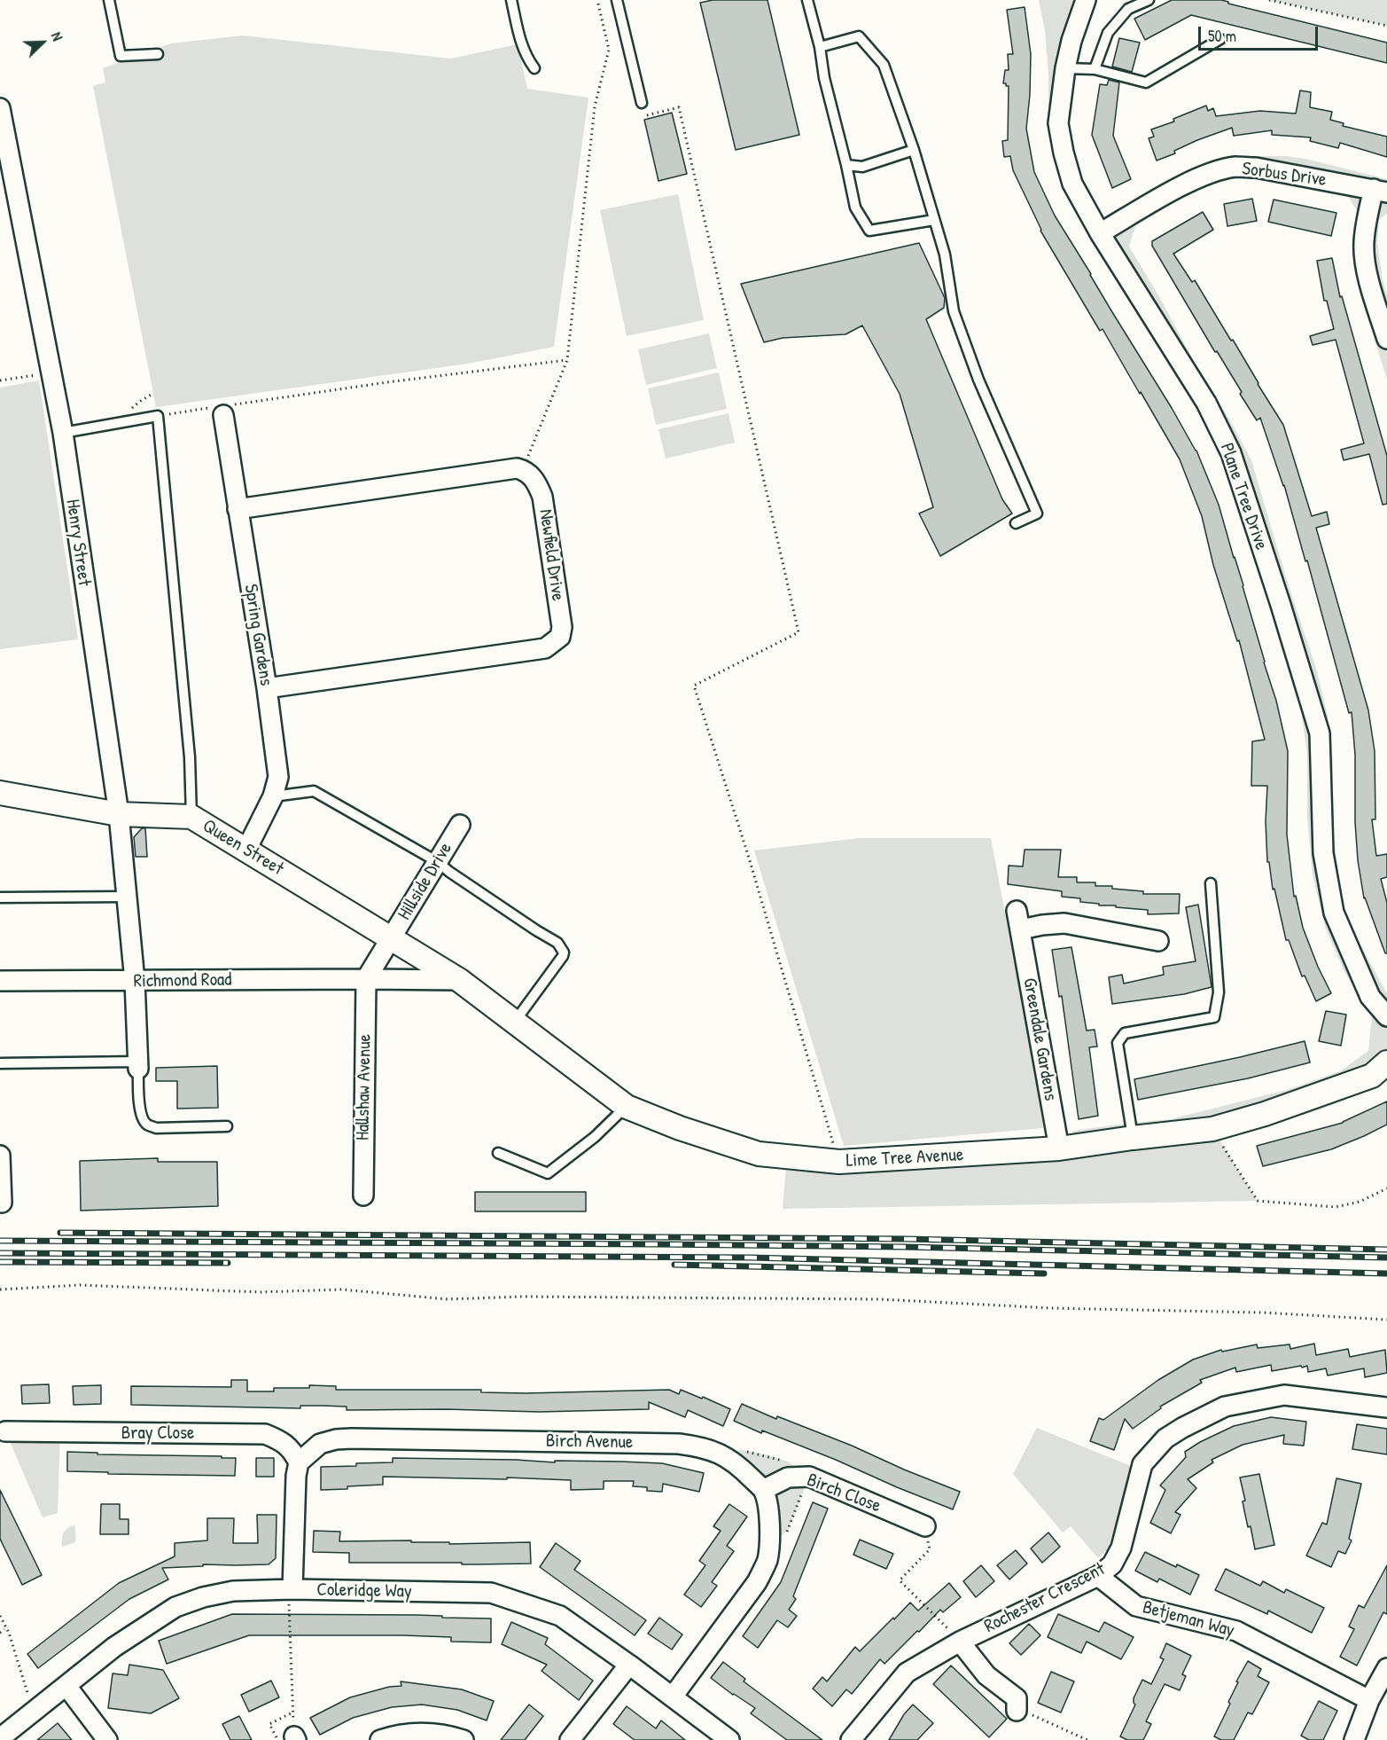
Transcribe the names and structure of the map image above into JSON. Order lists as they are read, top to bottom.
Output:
{
  "streets": {
    "street": [
      "Sorbus Drive",
      "Plane Tree Drive",
      "Henry Street",
      "Newfield Drive",
      "Spring Gardens",
      "Queen Street",
      "Hillside Drive",
      "Richmond Road",
      "Greendale Gardens",
      "Hallshaw Avenue",
      "Lime Tree Avenue",
      "Bray Close",
      "Birch Avenue",
      "Birch Close",
      "Coleridge Way",
      "Rochester Crescent",
      "Betjeman Way"
    ]
  },
  "crossings": [
    ["Sorbus Drive", "Plane Tree Drive"],
    ["Henry Street", "Queen Street"],
    ["Henry Street", "Richmond Road"],
    ["Newfield Drive", "Spring Gardens"],
    ["Spring Gardens", "Queen Street"],
    ["Queen Street", "Hillside Drive"],
    ["Queen Street", "Richmond Road"],
    ["Queen Street", "Lime Tree Avenue"],
    ["Richmond Road", "Hallshaw Avenue"],
    ["Richmond Road", "Lime Tree Avenue"],
    ["Greendale Gardens", "Lime Tree Avenue"],
    ["Bray Close", "Birch Avenue"],
    ["Birch Avenue", "Birch Close"],
    ["Rochester Crescent", "Betjeman Way"]
  ],
  "scale_bar": "50 m",
  "north": "top right"
}
